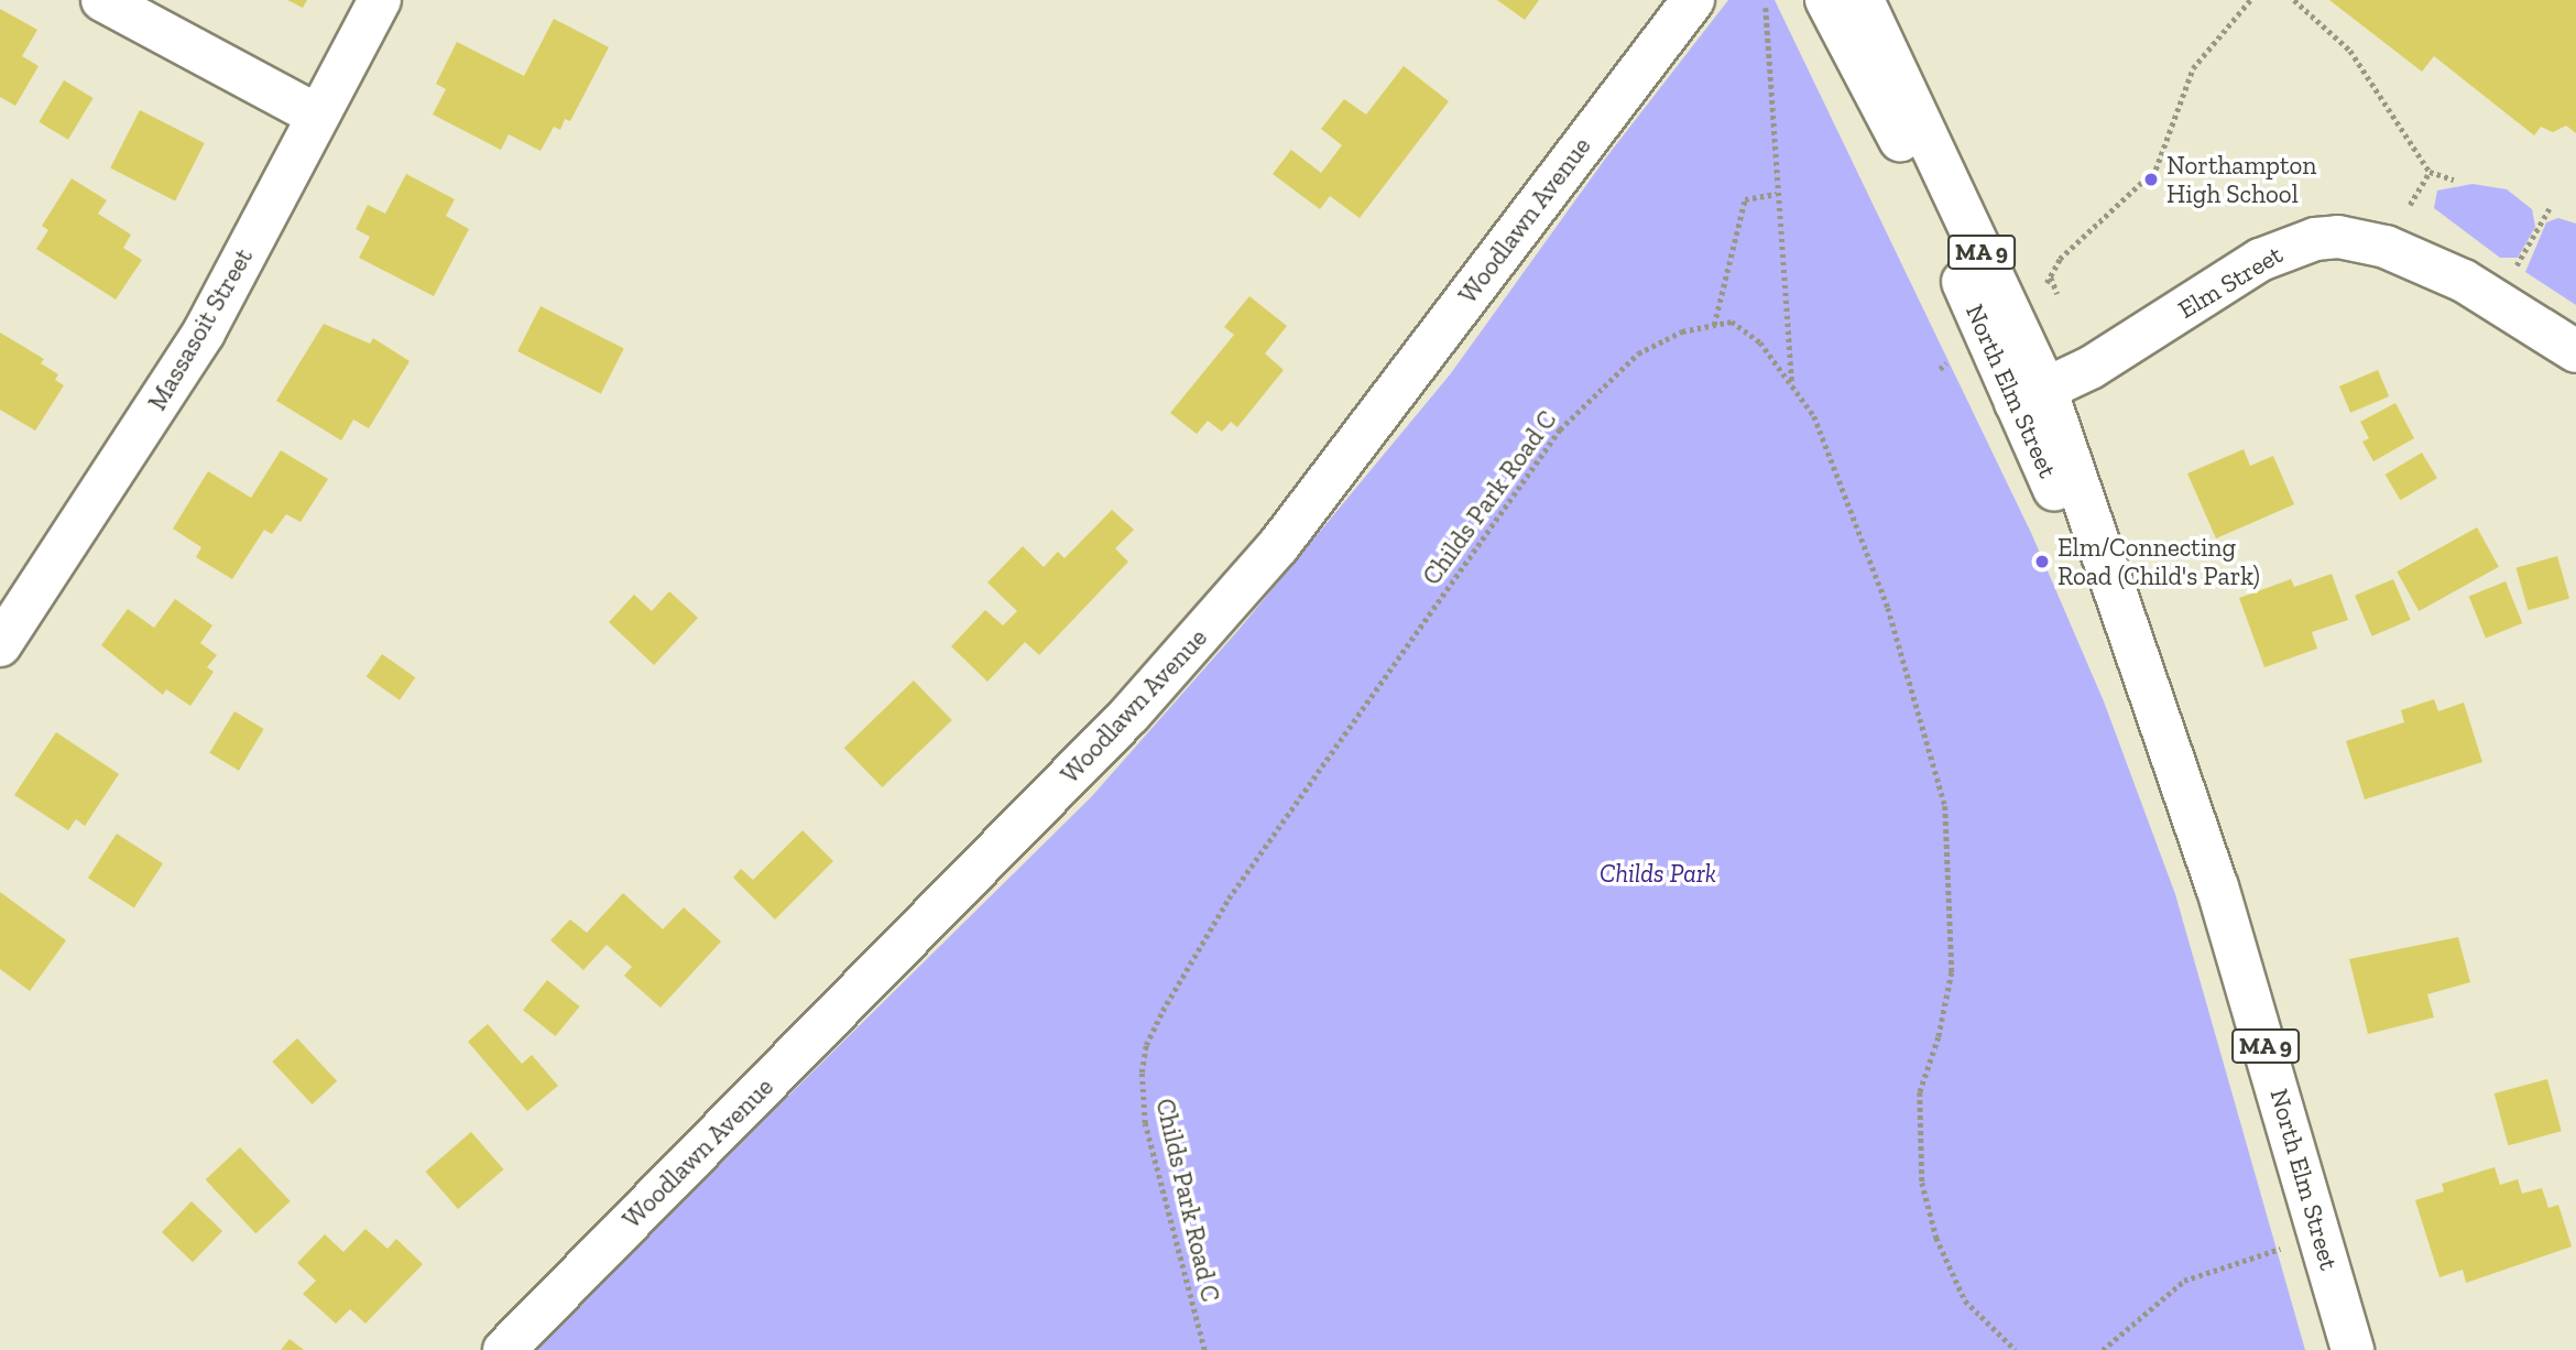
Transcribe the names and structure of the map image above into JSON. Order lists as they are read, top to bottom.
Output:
{
  "streets": {
    "main road": [
      "Woodlawn Avenue",
      "MA 9",
      "Elm Street",
      "Massasoit Street",
      "North Elm Street"
    ],
    "path": ["Childs Park Road C"]
  },
  "crossings": [
    ["Elm Street", "North Elm Street"]
  ],
  "parks": ["Childs Park"],
  "places": ["Northampton High School", "Elm/Connecting Road (Child's Park)"]
}
